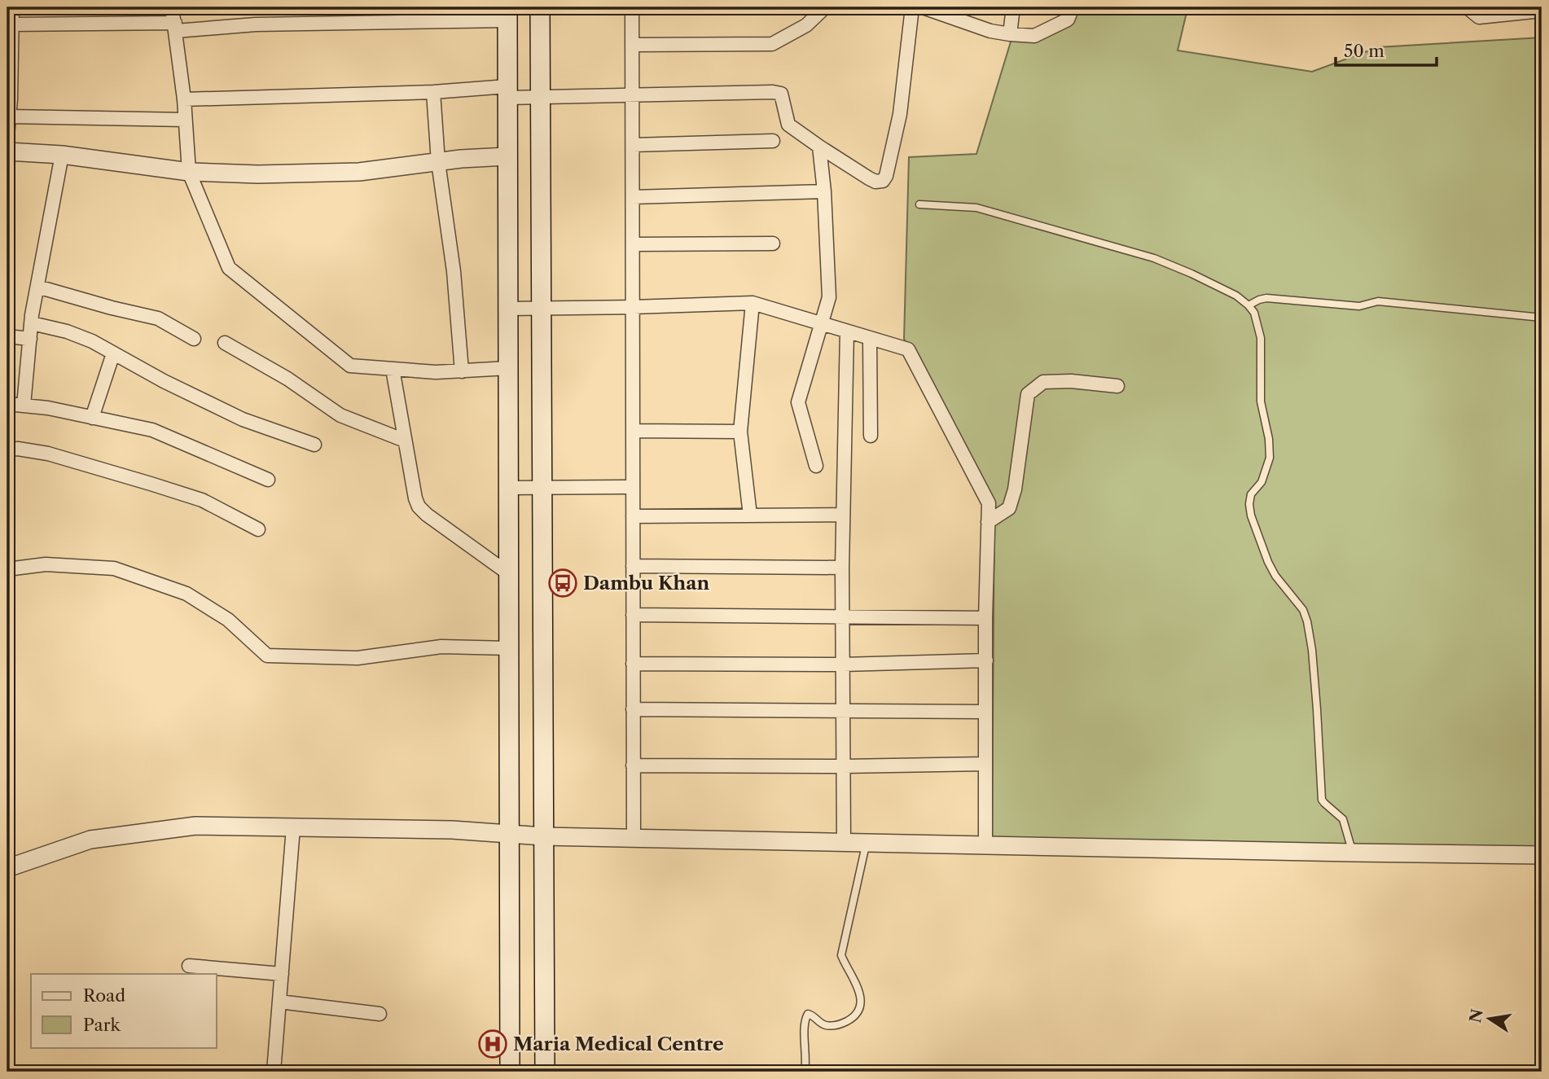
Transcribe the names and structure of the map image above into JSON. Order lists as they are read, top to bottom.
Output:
{
  "places": {
    "bus stop": ["Dambu Khan"],
    "hospital": ["Maria Medical Centre"]
  },
  "legend": ["Road", "Park"],
  "scale_bar": "50 m",
  "north": "left"
}
